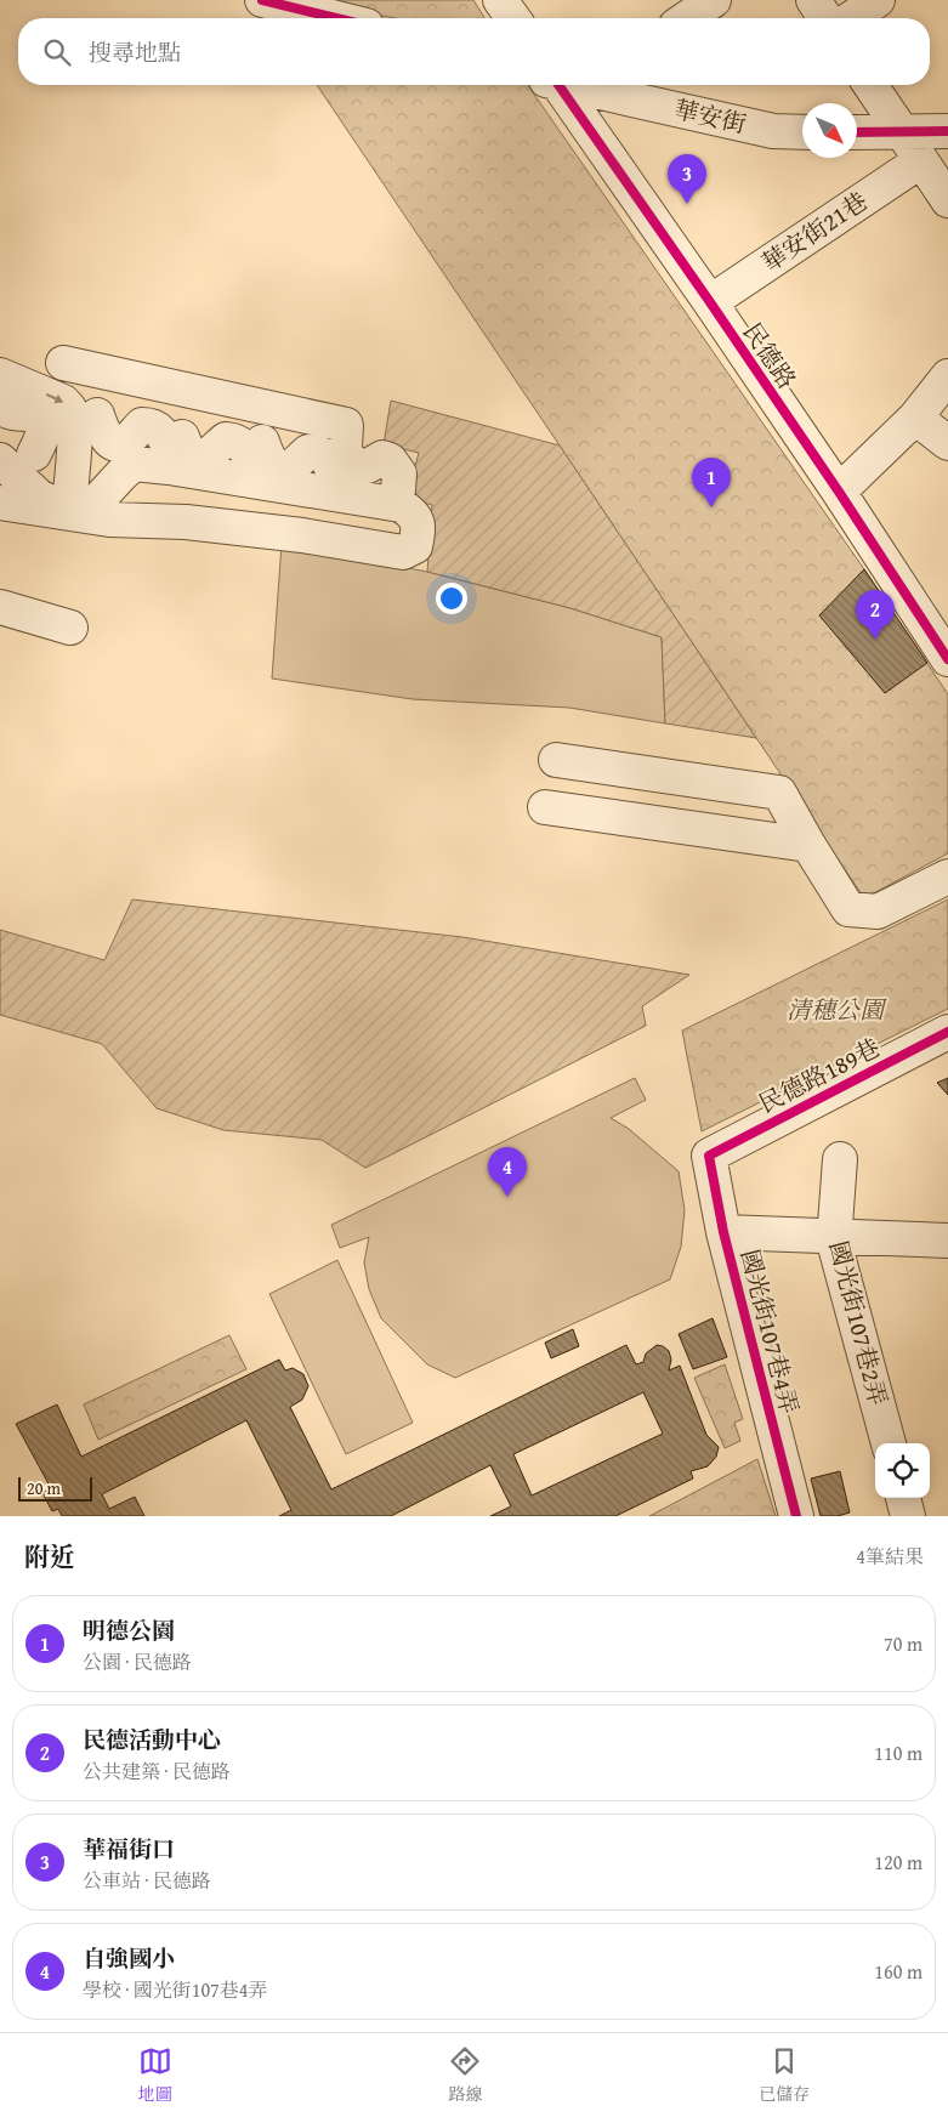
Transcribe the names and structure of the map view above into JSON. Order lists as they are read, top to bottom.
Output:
{
  "streets": {
    "street": [
      "華安街",
      "華安街21巷",
      "民德路",
      "民德路189巷",
      "國光街107巷2弄",
      "國光街107巷4弄"
    ]
  },
  "crossings": [
    ["華安街21巷", "民德路"],
    ["民德路189巷", "國光街107巷4弄"]
  ],
  "parks": ["清穗公園"],
  "scale_bar": "20 m",
  "north": "bottom right",
  "page": {
    "search": "搜尋地點",
    "pins": [
      "3",
      "1",
      "2",
      "4"
    ],
    "scale": "20 m",
    "heading": ["附近", "4筆結果"],
    "list": [
      {
        "mark": "1",
        "name": "明德公園",
        "note": "公園 · 民德路",
        "value": "70 m"
      },
      {
        "mark": "2",
        "name": "民德活動中心",
        "note": "公共建築 · 民德路",
        "value": "110 m"
      },
      {
        "mark": "3",
        "name": "華福街口",
        "note": "公車站 · 民德路",
        "value": "120 m"
      },
      {
        "mark": "4",
        "name": "自強國小",
        "note": "學校 · 國光街107巷4弄",
        "value": "160 m"
      }
    ],
    "nav": ["地圖", "路線", "已儲存"]
  }
}
